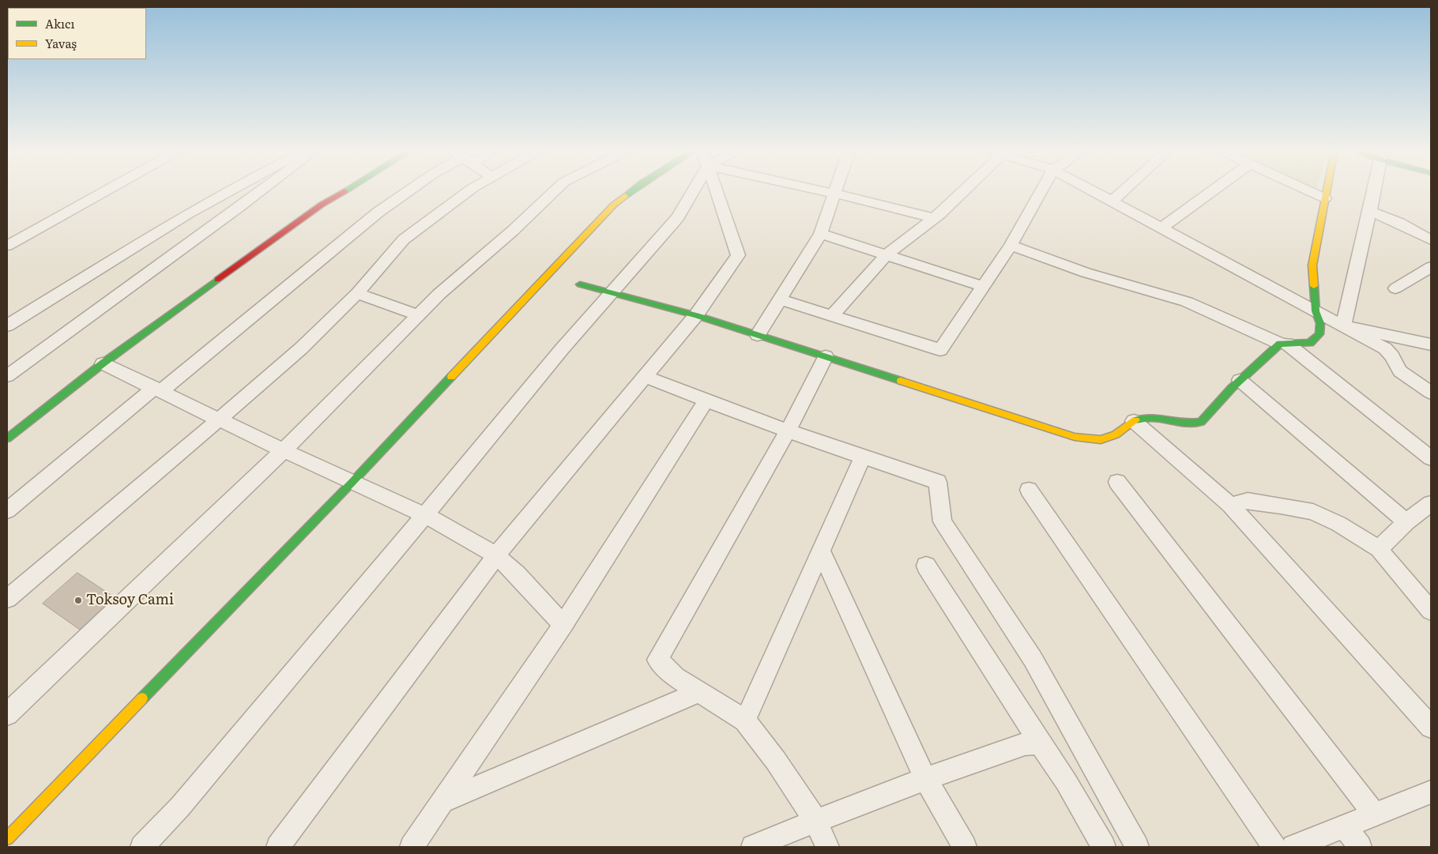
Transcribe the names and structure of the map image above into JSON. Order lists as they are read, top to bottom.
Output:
{
  "places": ["Toksoy Cami"],
  "legend": ["Akıcı", "Yavaş"]
}
